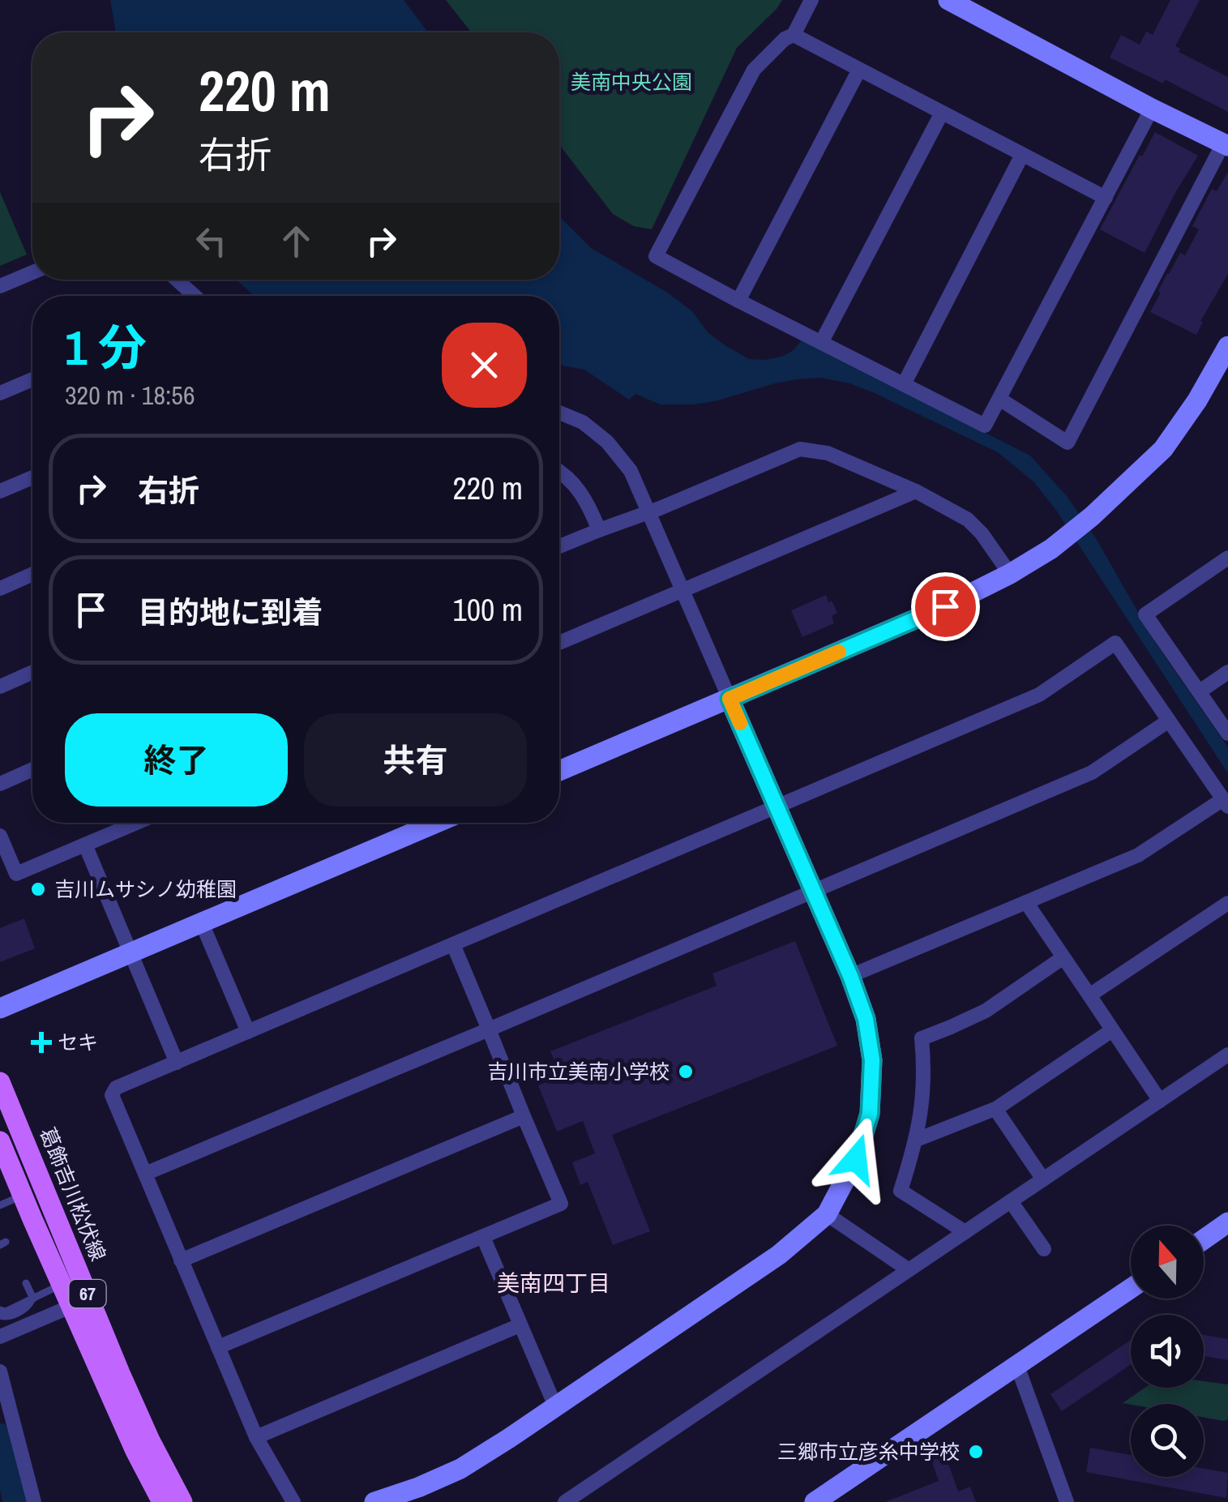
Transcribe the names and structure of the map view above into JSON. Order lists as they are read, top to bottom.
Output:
{
  "streets": {
    "main road": ["葛飾吉川松伏線", "67"]
  },
  "districts": ["美南四丁目"],
  "parks": ["美南中央公園"],
  "places": {
    "other": ["吉川ムサシノ幼稚園", "吉川市立美南小学校", "三郷市立彦糸中学校"],
    "health": ["セキ"]
  },
  "north": "top",
  "page": {
    "turn": ["220 m", "右折"],
    "heading": ["1 分", "320 m · 18:56"],
    "list": [
      {
        "name": "右折",
        "value": "220 m"
      },
      {
        "name": "目的地に到着",
        "value": "100 m"
      }
    ],
    "buttons": ["終了", "共有"]
  }
}
